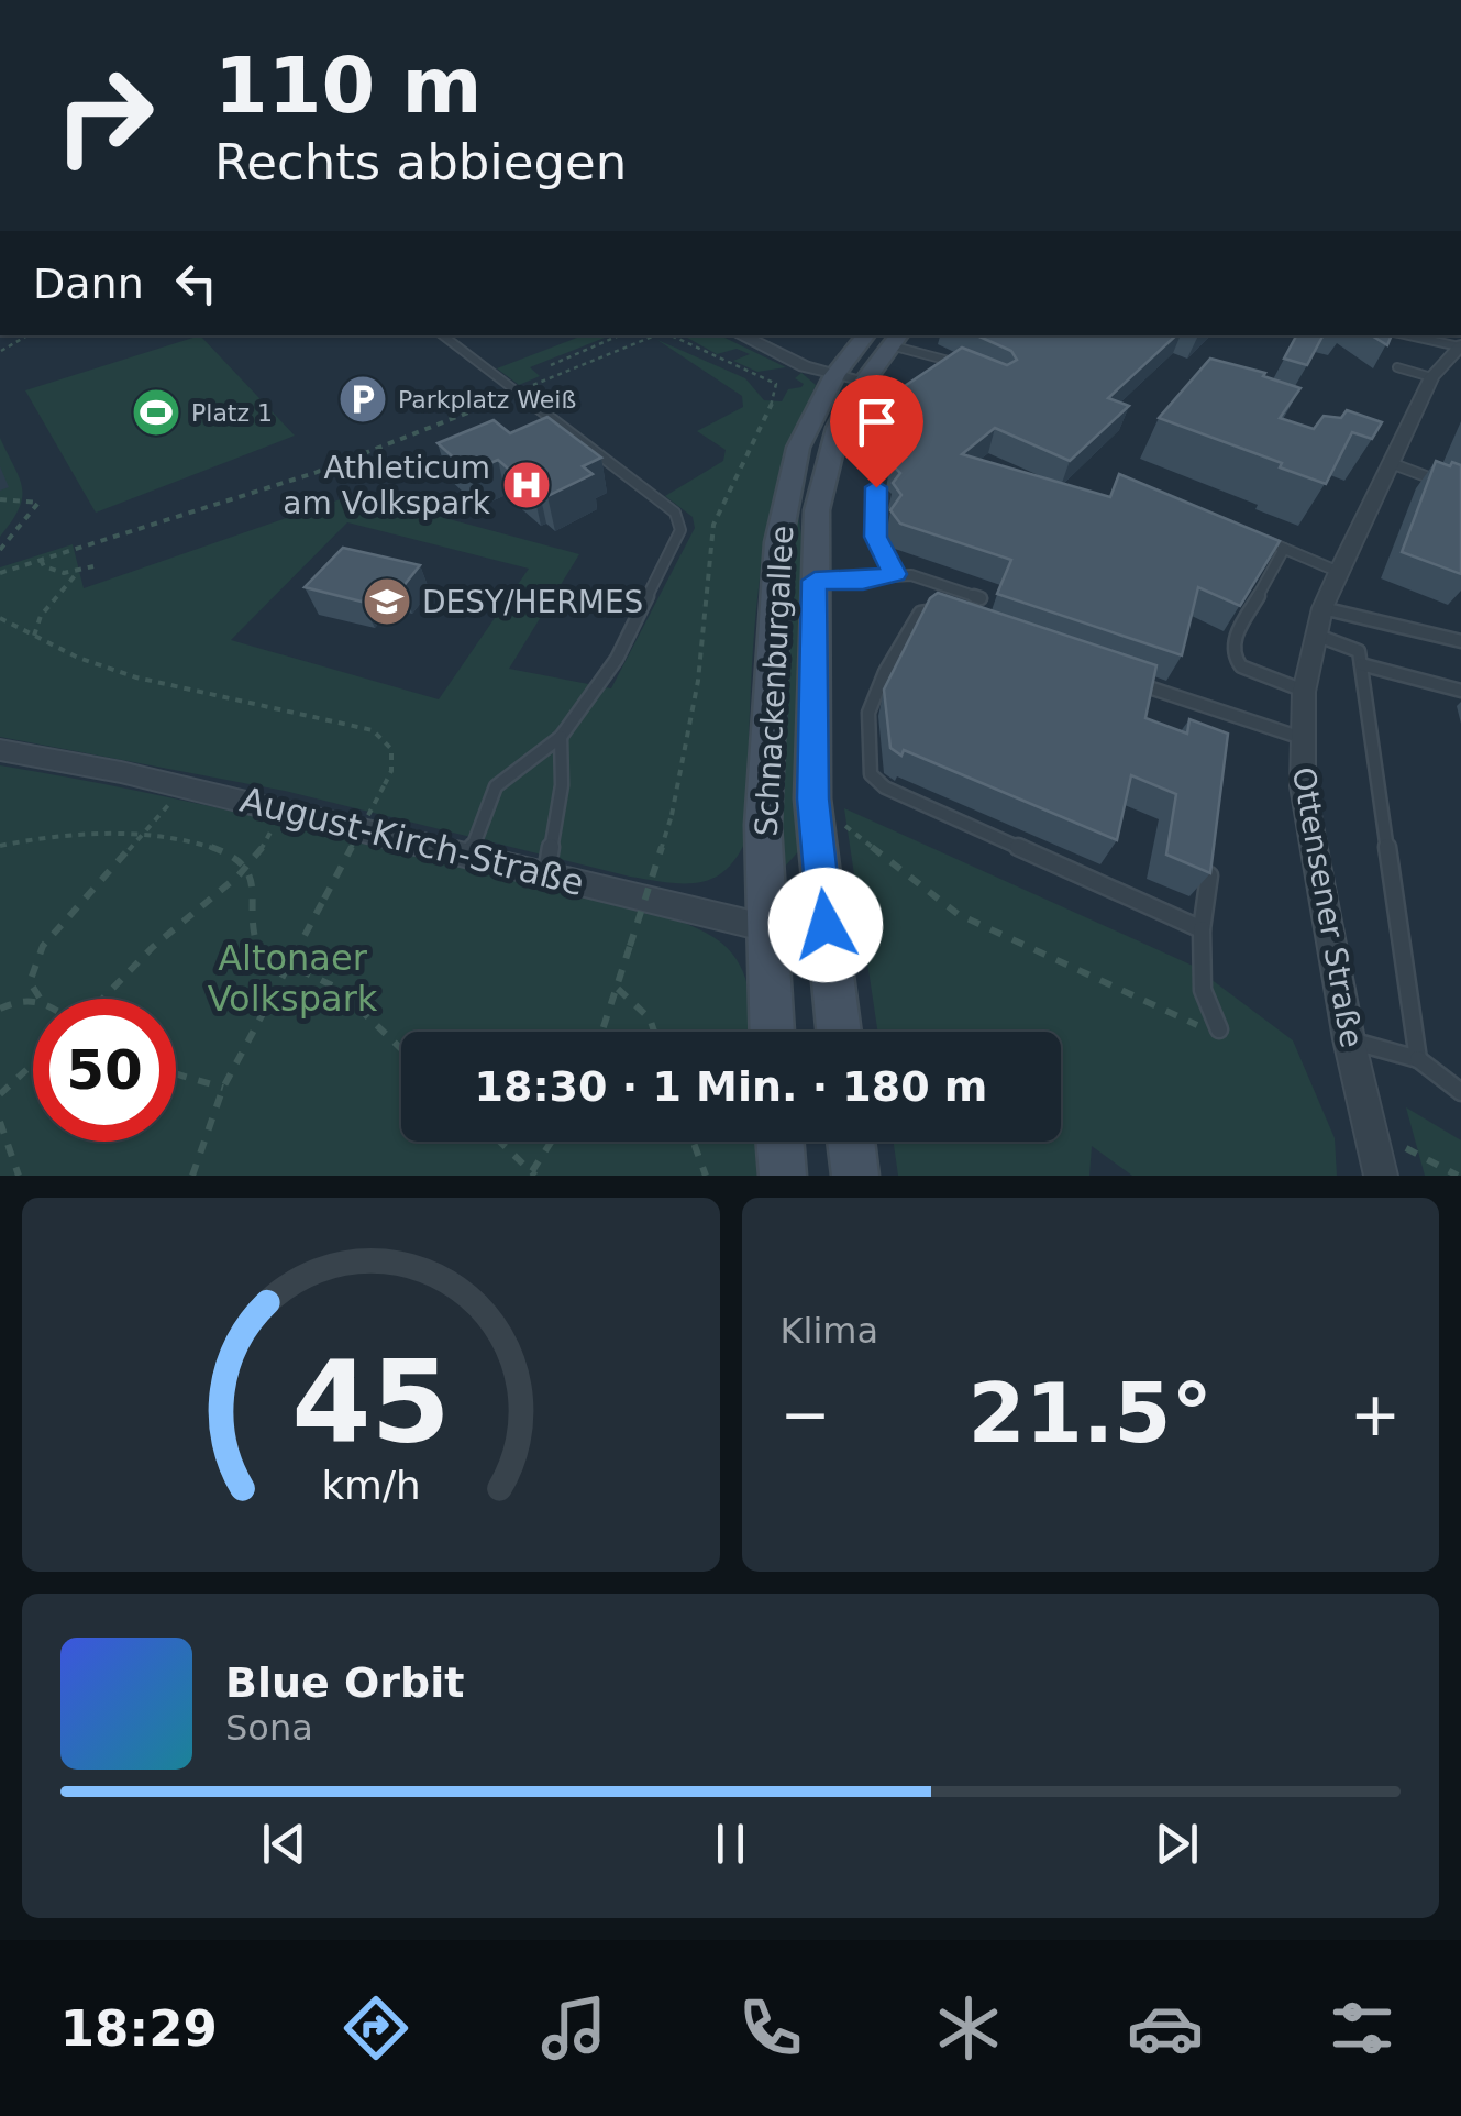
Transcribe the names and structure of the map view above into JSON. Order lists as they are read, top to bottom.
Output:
{
  "streets": {
    "main road": ["Schnackenburgallee"],
    "street": ["August-Kirch-Straße", "Ottensener Straße"]
  },
  "crossings": [
    ["Schnackenburgallee", "August-Kirch-Straße"]
  ],
  "parks": ["Altonaer Volkspark"],
  "places": {
    "parking": ["Parkplatz Weiß"],
    "sports": ["Platz 1"],
    "hospital": ["Athleticum am Volkspark"],
    "school or university": ["DESY/HERMES"]
  },
  "page": {
    "turn": ["110 m", "Rechts abbiegen"],
    "then": "Dann",
    "limit": "50",
    "trip": "18:30 · 1 Min. · 180 m",
    "tile": "Klima",
    "heat": ["−", "21.5°", "+"],
    "song": ["Blue Orbit", "Sona"],
    "tabs": "18:29",
    "gauge": ["45", "km/h"]
  }
}
